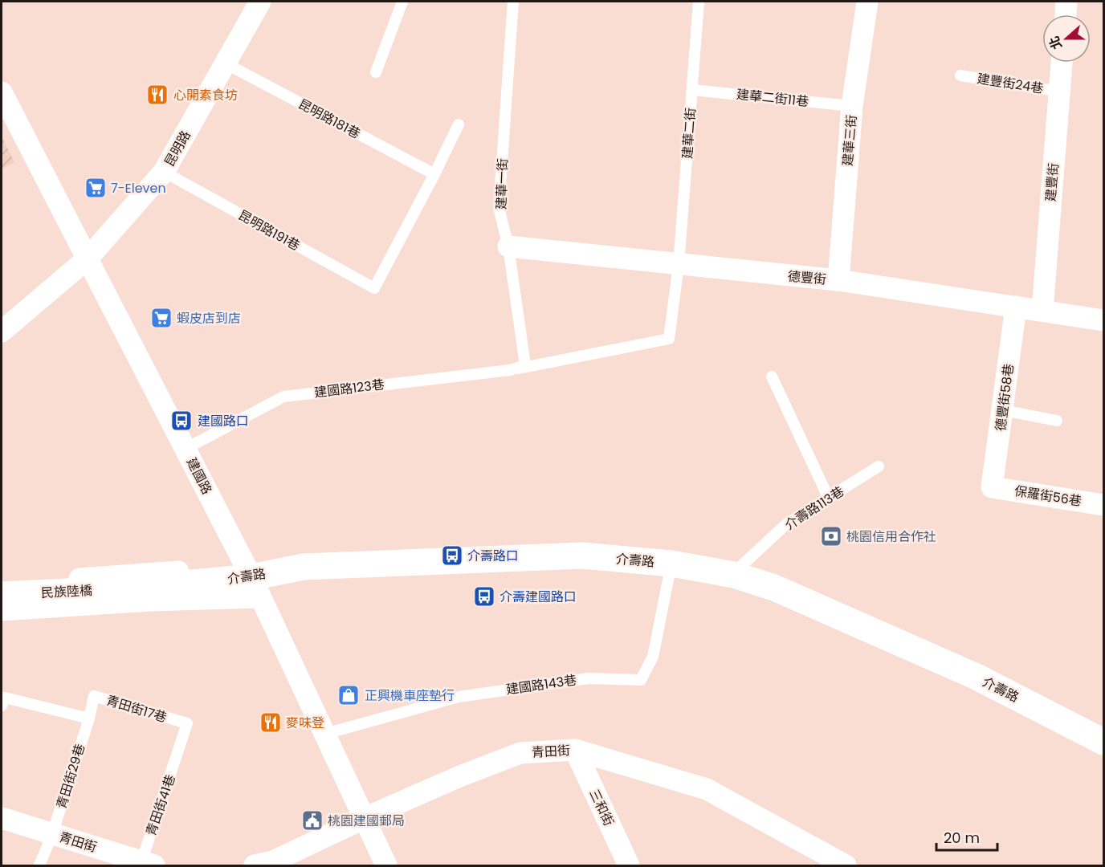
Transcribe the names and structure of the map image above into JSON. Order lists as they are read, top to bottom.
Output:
{
  "streets": {
    "street": [
      "建華三街",
      "昆明路",
      "建豐街",
      "德豐街",
      "德豐街58巷",
      "建國路",
      "保羅街56巷",
      "介壽路",
      "民族陸橋",
      "青田街",
      "三和街"
    ],
    "lane": [
      "建豐街24巷",
      "建華二街11巷",
      "昆明路181巷",
      "建華二街",
      "建華一街",
      "昆明路191巷",
      "建國路123巷",
      "介壽路113巷",
      "建國路143巷",
      "青田街17巷",
      "青田街29巷",
      "青田街41巷"
    ]
  },
  "crossings": [
    ["建豐街24巷", "建豐街"],
    ["建華二街11巷", "建華二街"],
    ["建華二街11巷", "建華三街"],
    ["昆明路181巷", "昆明路"],
    ["昆明路181巷", "昆明路191巷"],
    ["建華二街", "德豐街"],
    ["建華二街", "建國路123巷"],
    ["建華三街", "德豐街"],
    ["昆明路", "昆明路191巷"],
    ["昆明路", "建國路"],
    ["建豐街", "德豐街"],
    ["建華一街", "德豐街"],
    ["建華一街", "建國路123巷"],
    ["德豐街", "德豐街58巷"],
    ["建國路123巷", "建國路"],
    ["德豐街58巷", "保羅街56巷"],
    ["建國路", "介壽路"],
    ["建國路", "建國路143巷"],
    ["建國路", "青田街"],
    ["介壽路113巷", "介壽路"],
    ["介壽路", "民族陸橋"],
    ["介壽路", "建國路143巷"],
    ["青田街17巷", "青田街29巷"],
    ["青田街17巷", "青田街41巷"],
    ["青田街", "青田街29巷"],
    ["青田街", "青田街41巷"],
    ["青田街", "三和街"]
  ],
  "places": {
    "restaurant": ["心開素食坊", "麥味登"],
    "supermarket": ["7-Eleven", "蝦皮店到店"],
    "bus stop": ["建國路口", "介壽路口", "介壽建國路口"],
    "bank": ["桃園信用合作社"],
    "shop": ["正興機車座墊行"],
    "public building": ["桃園建國郵局"]
  },
  "scale_bar": "20 m",
  "north": "left"
}
